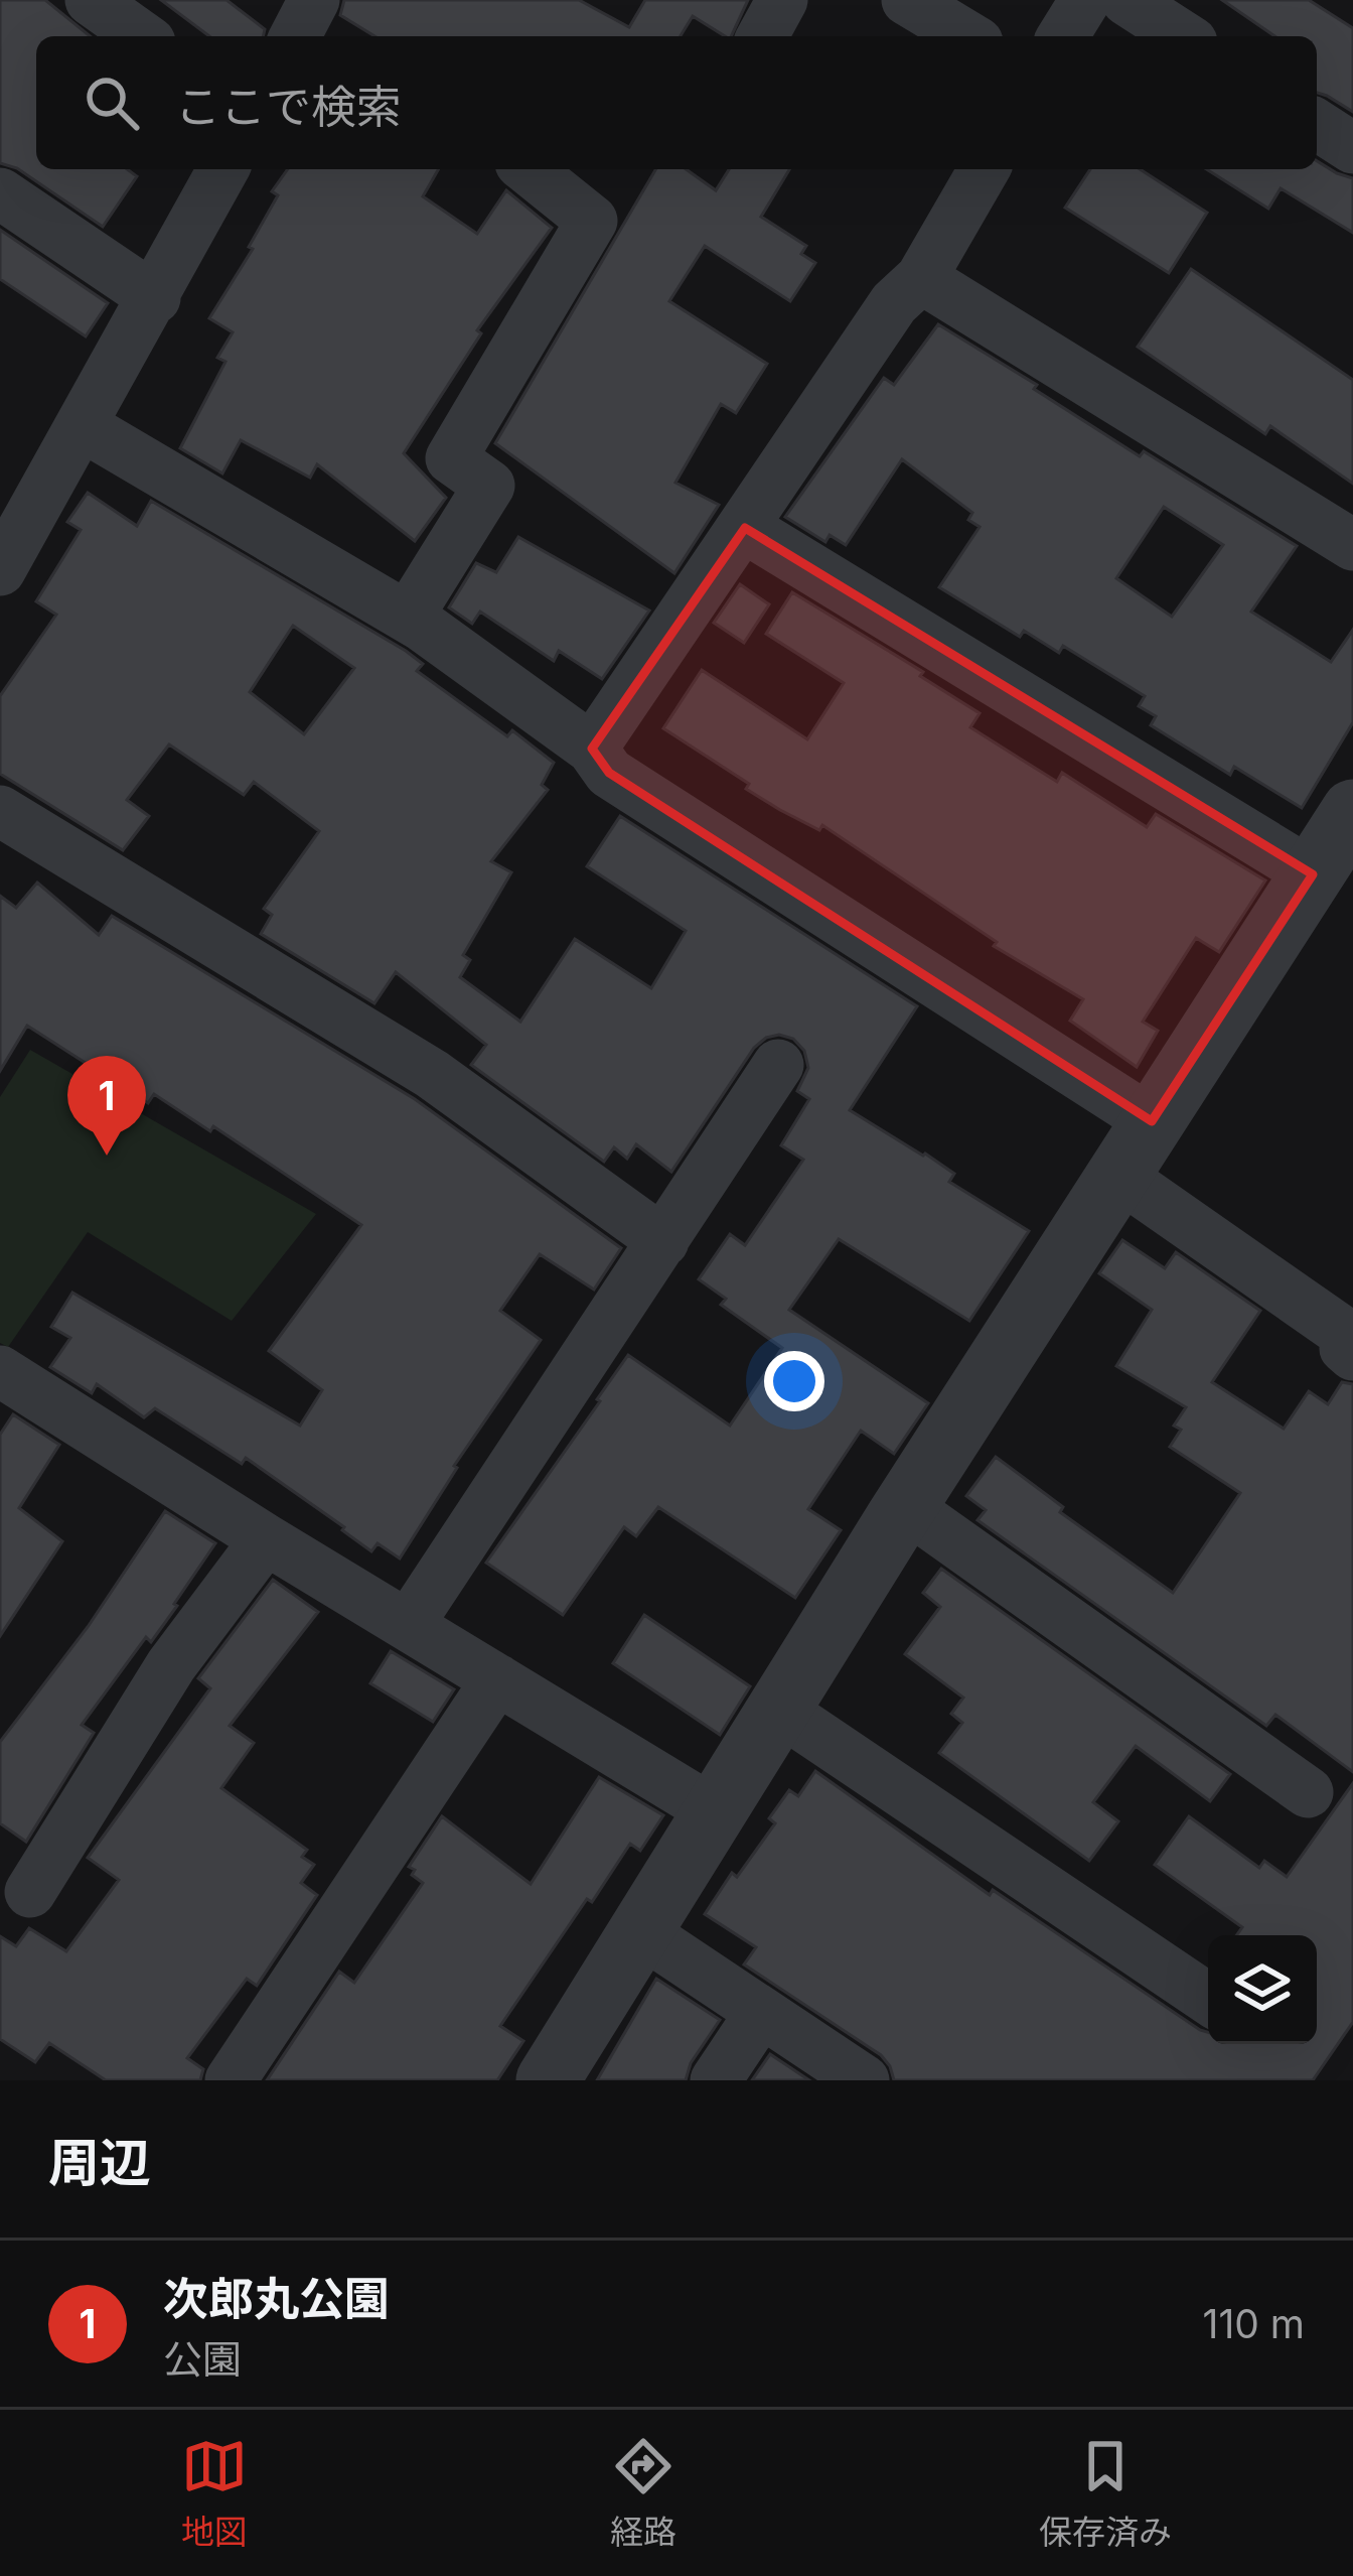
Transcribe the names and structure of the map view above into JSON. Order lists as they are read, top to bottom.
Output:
{
  "page": {
    "search": "ここで検索",
    "pins": "1",
    "heading": "周辺",
    "list": [
      {
        "mark": "1",
        "name": "次郎丸公園",
        "note": "公園",
        "value": "110 m"
      }
    ],
    "nav": ["地図", "経路", "保存済み"]
  }
}
